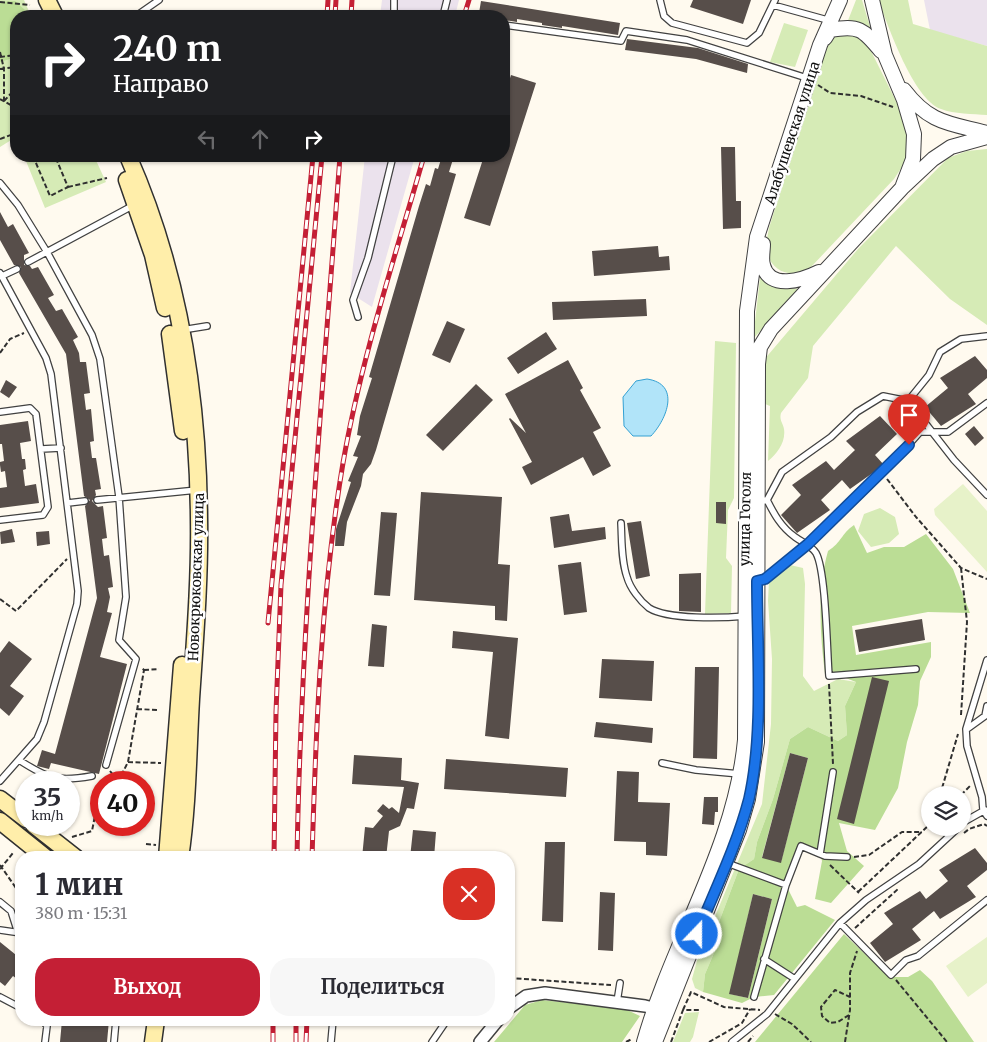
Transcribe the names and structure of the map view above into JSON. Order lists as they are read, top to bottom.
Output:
{
  "streets": {
    "main road": ["Новокрюковская улица"],
    "street": ["Алабушевская улица", "улица Гоголя"]
  },
  "crossings": [
    ["Алабушевская улица", "улица Гоголя"]
  ],
  "page": {
    "turn": ["240 m", "Направо"],
    "speed": "35 km/h",
    "limit": "40",
    "heading": ["1 мин", "380 m · 15:31"],
    "buttons": ["Выход", "Поделиться"]
  }
}
